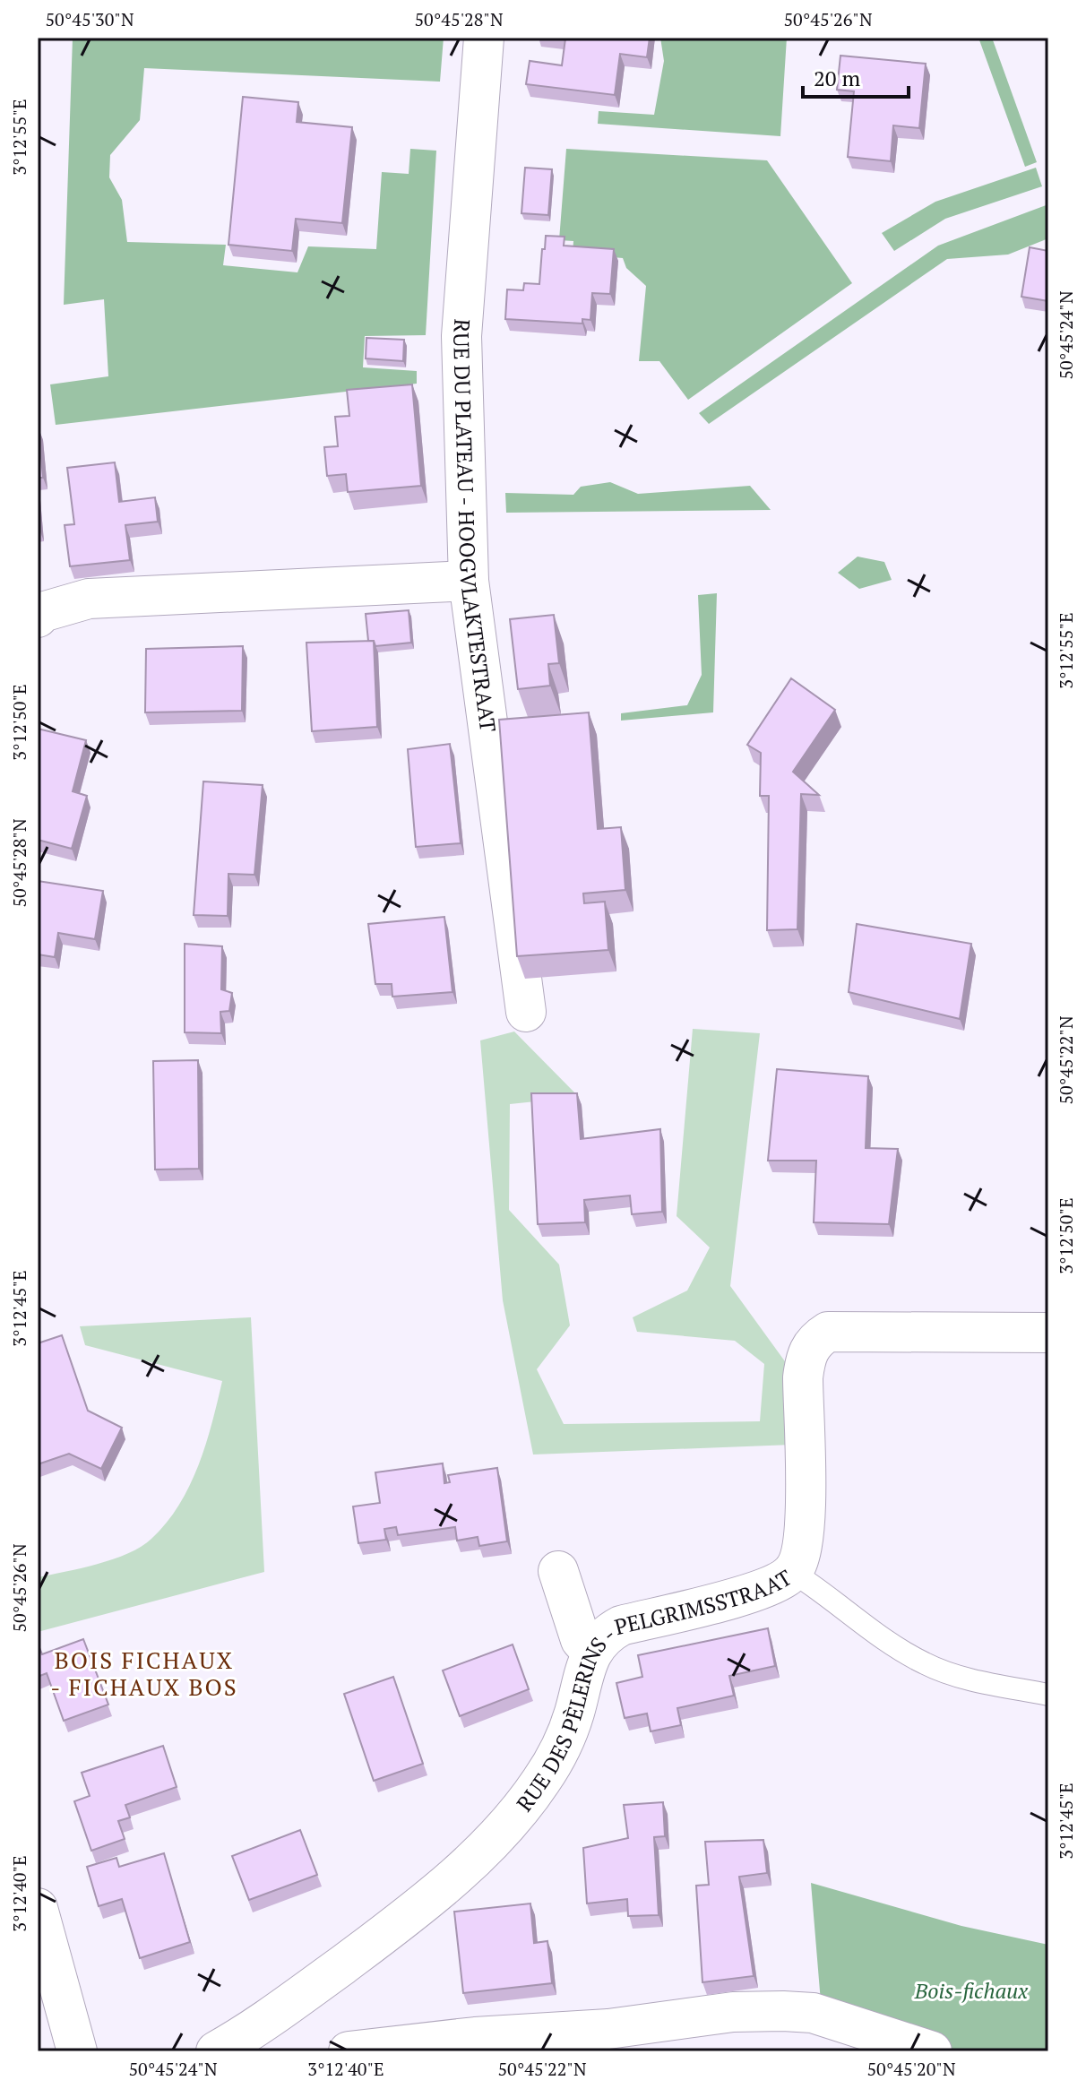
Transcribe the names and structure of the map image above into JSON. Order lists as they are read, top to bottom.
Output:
{
  "streets": {
    "street": ["RUE DU PLATEAU - HOOGVLAKTESTRAAT", "RUE DES PÈLERINS - PELGRIMSSTRAAT"]
  },
  "districts": ["BOIS FICHAUX - FICHAUX BOS"],
  "parks": ["Bois-fichaux"],
  "scale_bar": "20 m",
  "coordinates": [
    "50°45'30\"N",
    "50°45'28\"N",
    "50°45'26\"N",
    "3°12'55\"E",
    "50°45'24\"N",
    "3°12'50\"E",
    "50°45'22\"N",
    "3°12'45\"E",
    "3°12'40\"E",
    "50°45'20\"N"
  ]
}
